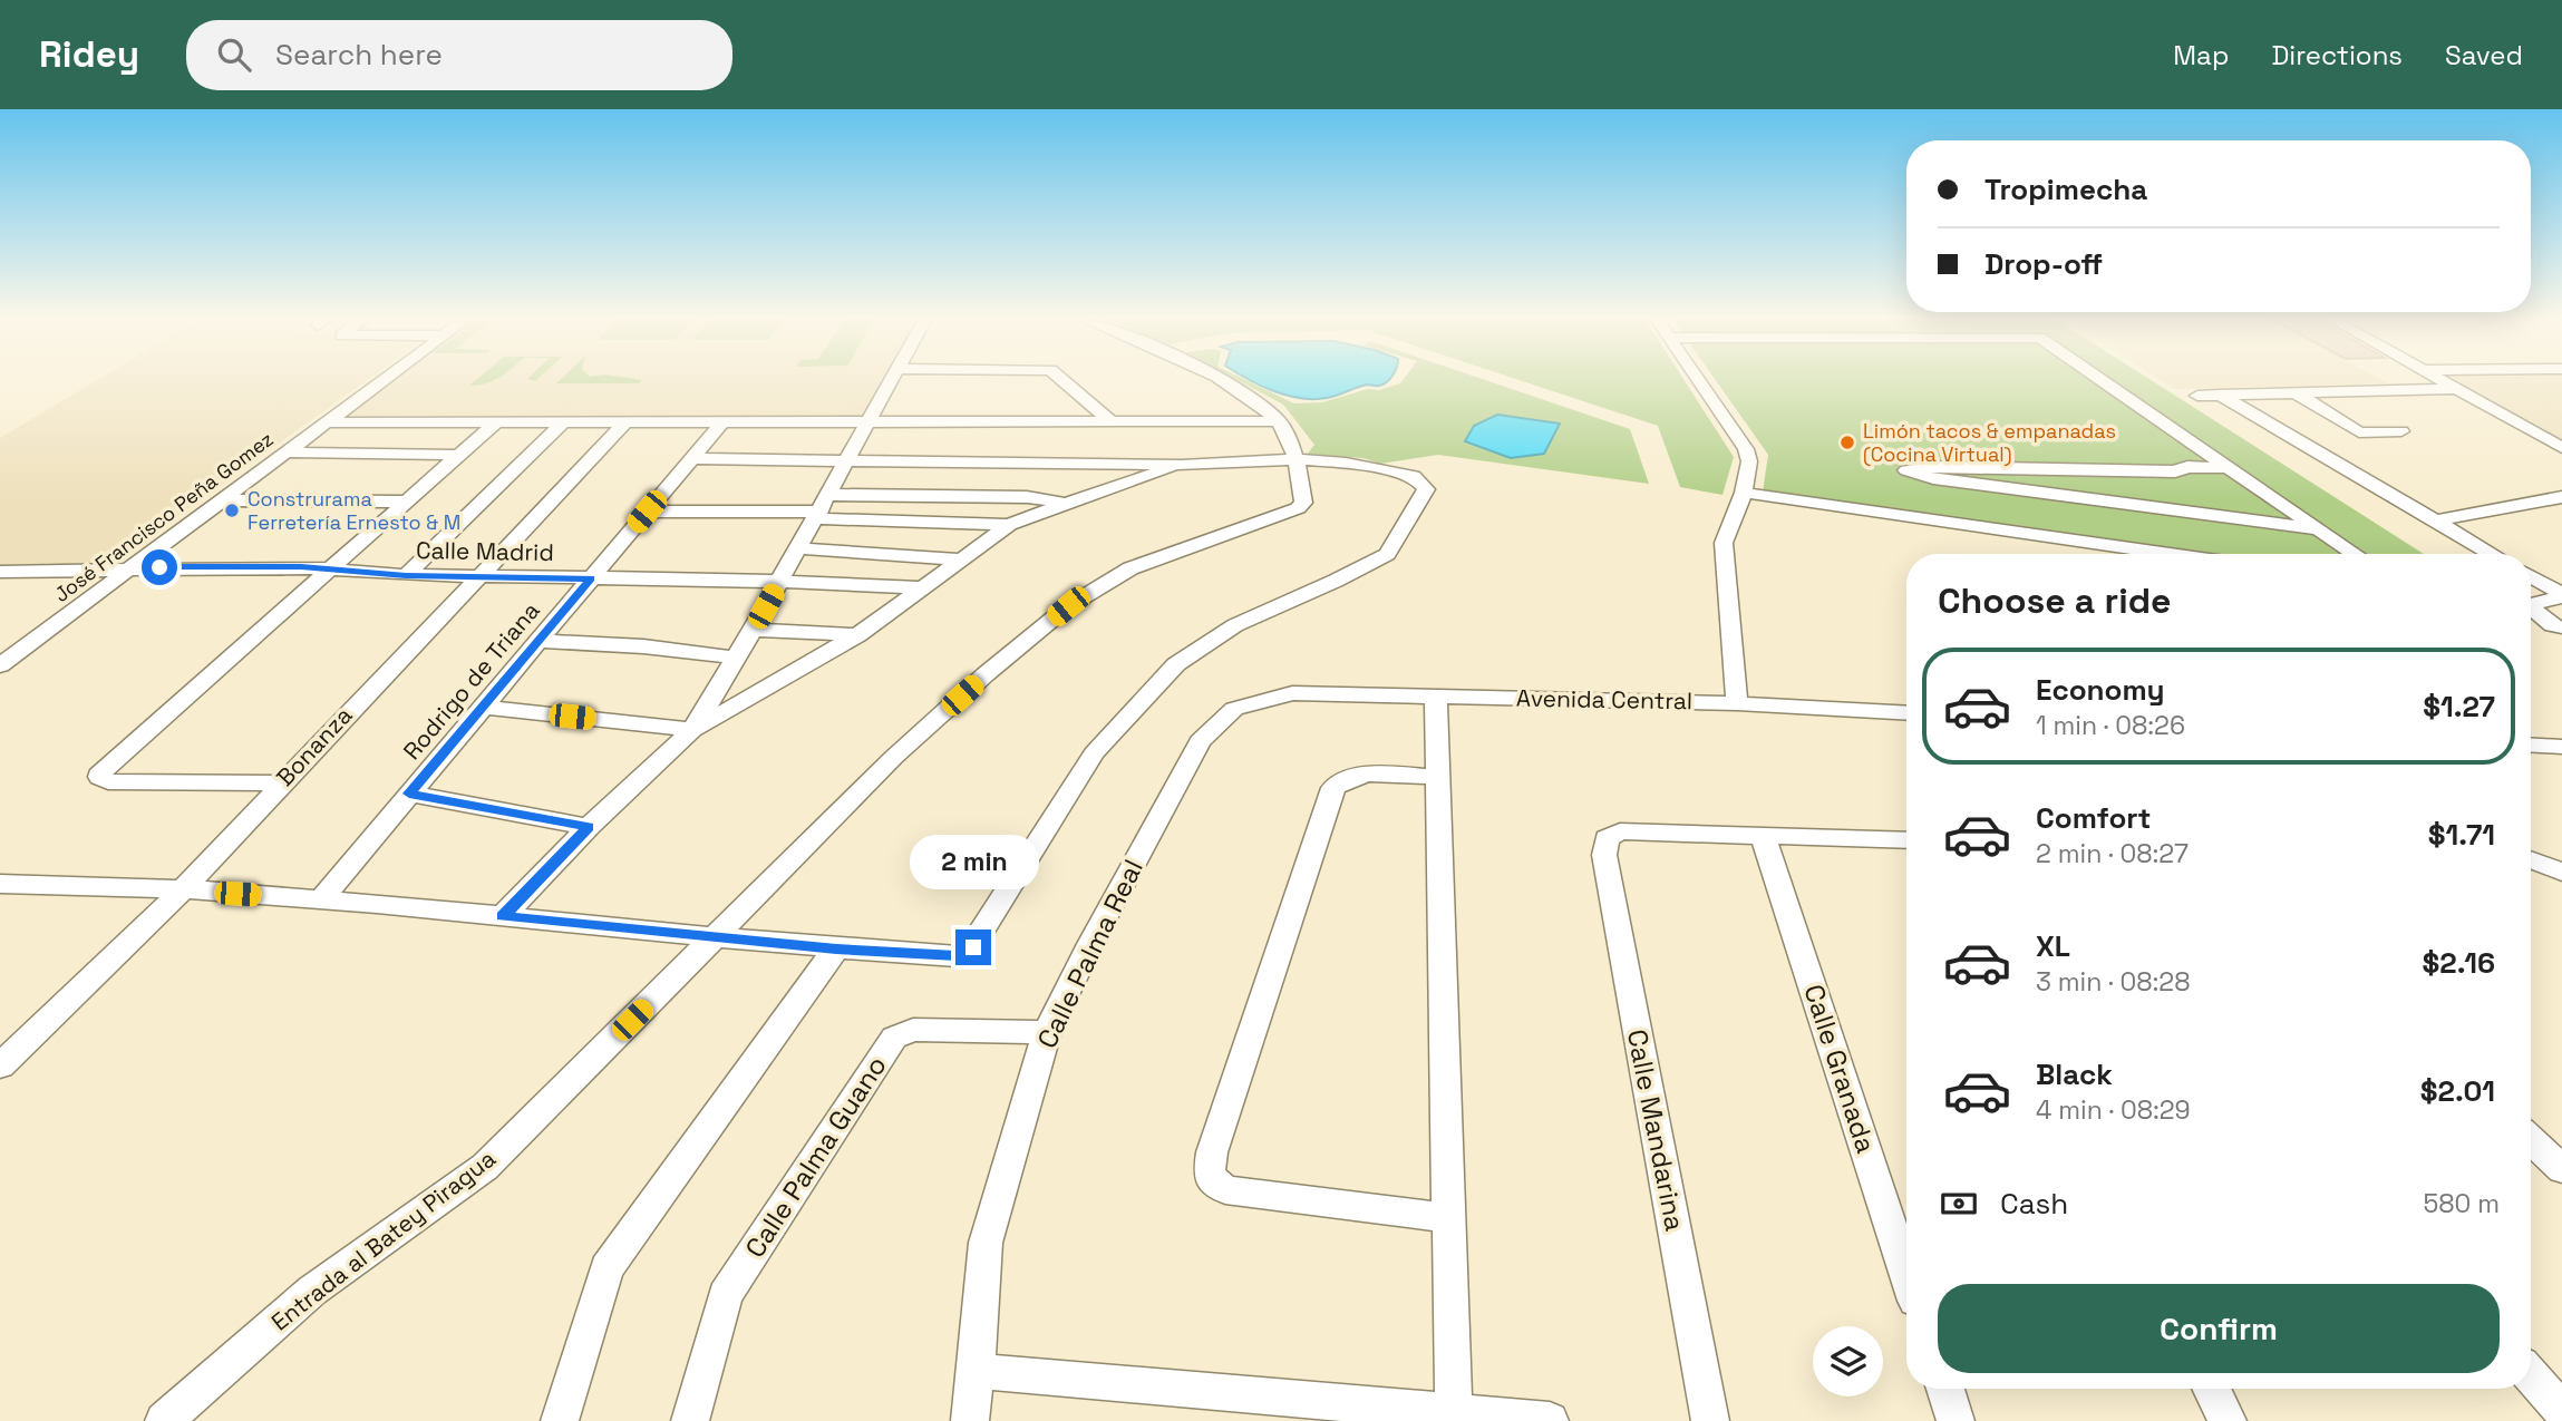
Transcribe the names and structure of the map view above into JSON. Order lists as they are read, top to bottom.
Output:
{
  "streets": {
    "street": [
      "José Francisco Peña Gomez",
      "Calle Madrid",
      "Rodrigo de Triana",
      "Avenida Central",
      "Bonanza",
      "Calle Palma Real",
      "Calle Granada",
      "Calle Mandarina",
      "Calle Palma Guano",
      "Entrada al Batey Piragua"
    ]
  },
  "crossings": [
    ["José Francisco Peña Gomez", "Calle Madrid"],
    ["Calle Madrid", "Rodrigo de Triana"],
    ["Calle Madrid", "Bonanza"],
    ["Avenida Central", "Calle Palma Real"],
    ["Calle Palma Real", "Calle Palma Guano"],
    ["Calle Granada", "Calle Mandarina"]
  ],
  "places": ["Limón tacos & empanadas (Cocina Virtual)", "Construrama Ferretería Ernesto & M"],
  "page": {
    "header": "Ridey",
    "search": "Search here",
    "nav": ["Map", "Directions", "Saved"],
    "banner": ["Tropimecha", "Drop-off"],
    "heading": "Choose a ride",
    "list": [
      {
        "name": "Economy",
        "note": "1 min · 08:26",
        "value": "$1.27"
      },
      {
        "name": "Comfort",
        "note": "2 min · 08:27",
        "value": "$1.71"
      },
      {
        "name": "XL",
        "note": "3 min · 08:28",
        "value": "$2.16"
      },
      {
        "name": "Black",
        "note": "4 min · 08:29",
        "value": "$2.01"
      }
    ],
    "bubble": "2 min",
    "pay": ["Cash", "580 m"],
    "buttons": "Confirm"
  }
}
